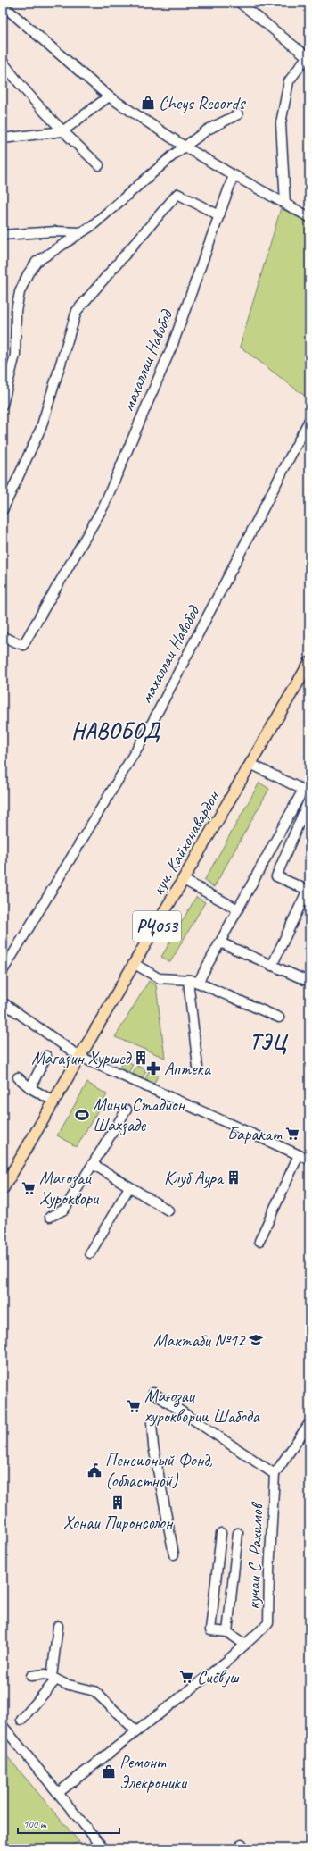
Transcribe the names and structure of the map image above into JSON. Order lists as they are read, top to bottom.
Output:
{
  "streets": {
    "main road": ["куч. Кайхонавардон", "РҶ053"],
    "street": ["махаллаи Навобод", "кучаи С. Рахимов"]
  },
  "districts": ["НАВОБОД", "ТЭЦ"],
  "places": {
    "shop": ["Cheys Records", "Ремонт Элекроники"],
    "building": ["Магазин Хуршед", "Клуб Аура", "Хонаи Пиронсолон"],
    "pharmacy": ["Аптека"],
    "sports": ["Мини Стадион Шахзаде"],
    "supermarket": [
      "Баракат",
      "Магозаи Хуроквори",
      "Мағозаи хуроквории Шабода",
      "Сиёвуш"
    ],
    "school or university": ["Мактаби №12"],
    "public building": ["Пенсионый Фонд, (областной)"]
  },
  "scale_bar": "100 m"
}
